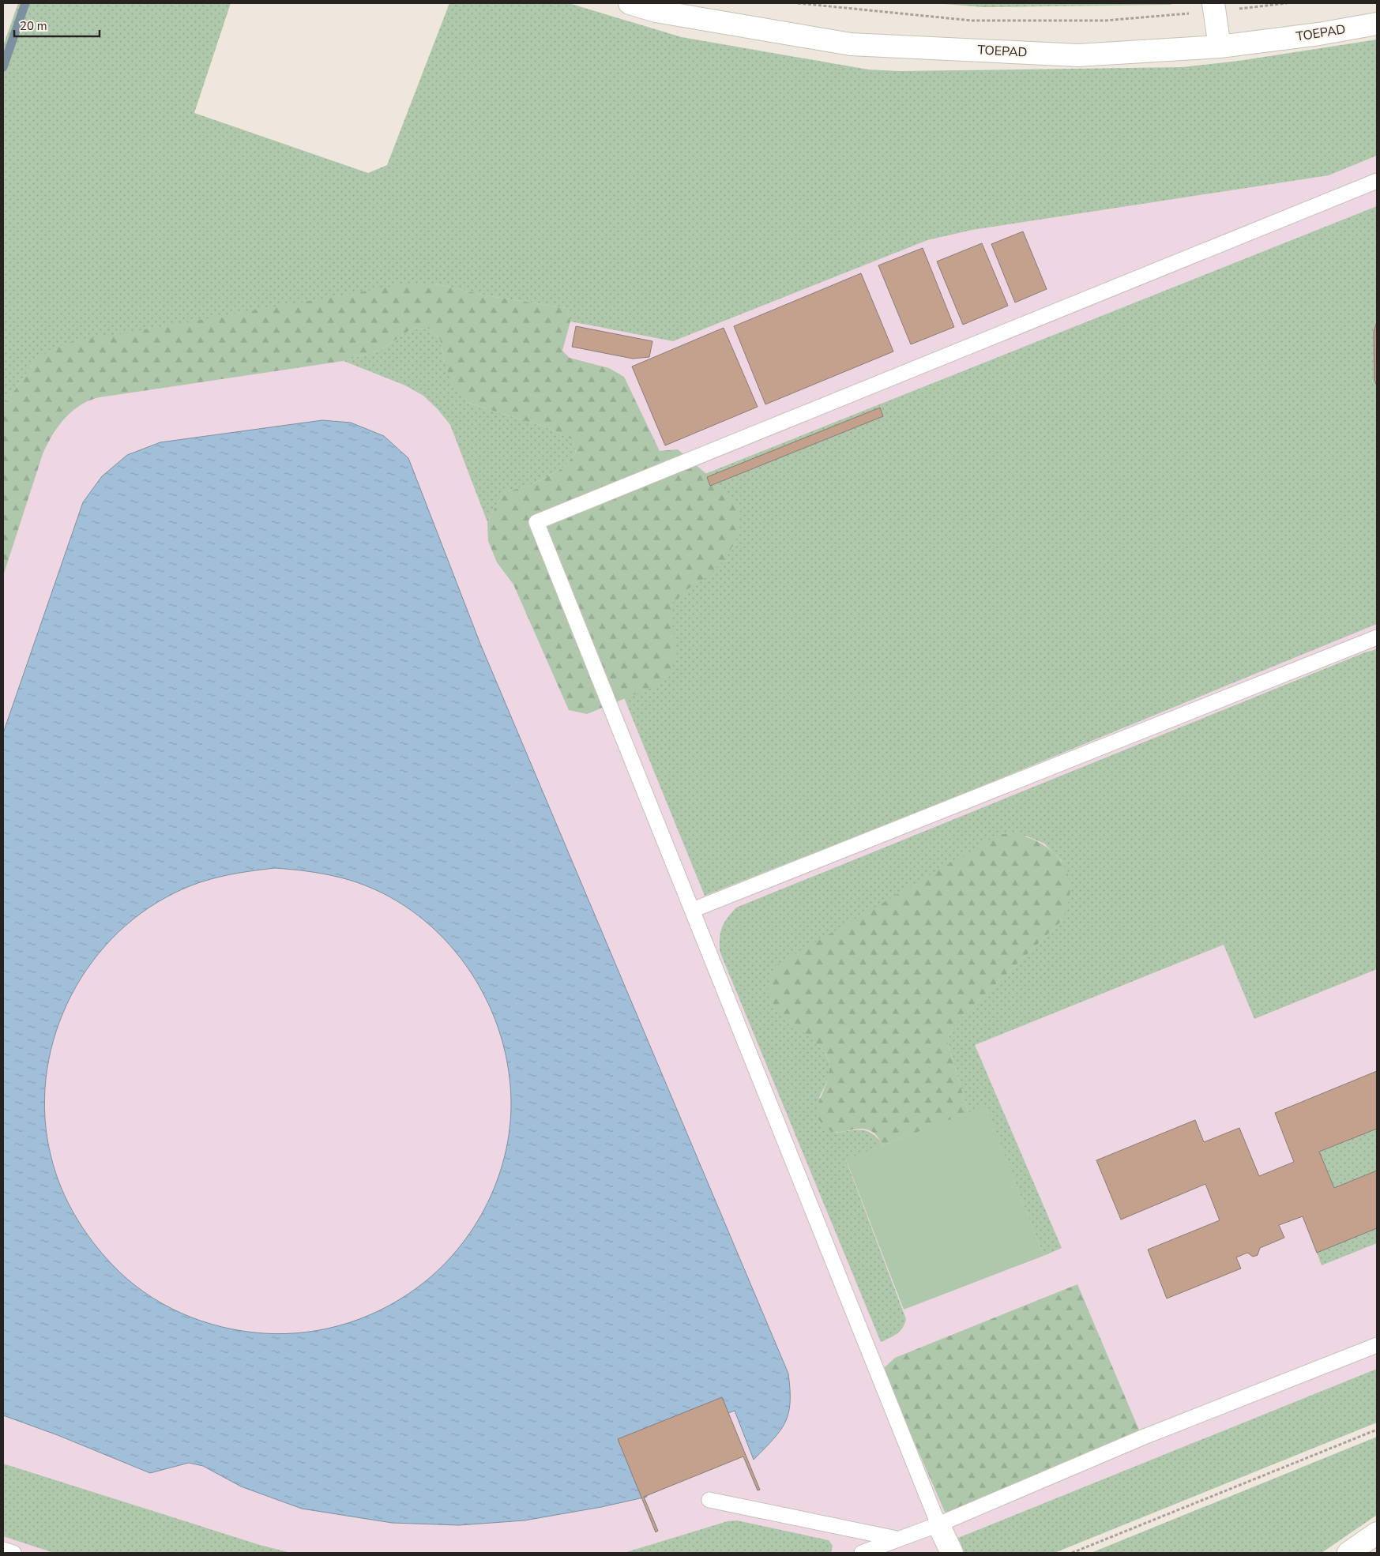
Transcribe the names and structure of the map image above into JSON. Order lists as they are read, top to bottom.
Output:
{
  "streets": {
    "street": ["TOEPAD"]
  },
  "scale_bar": "20 m"
}
